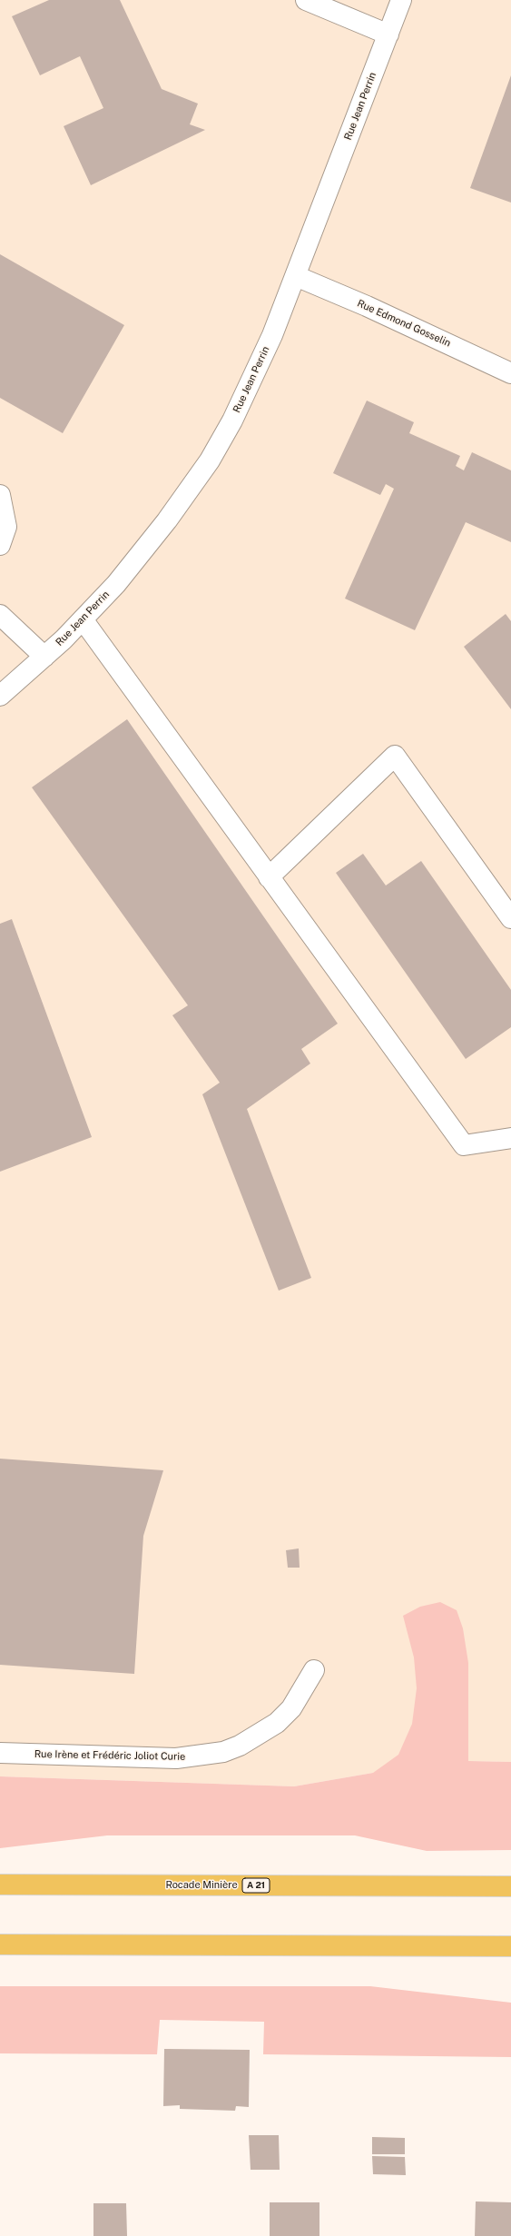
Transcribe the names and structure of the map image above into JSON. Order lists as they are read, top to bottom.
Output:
{
  "streets": {
    "highway": ["Rocade Minière", "A 21"],
    "street": ["Rue Jean Perrin", "Rue Edmond Gosselin", "Rue Irène et Frédéric Joliot Curie"]
  },
  "crossings": [
    ["Rue Jean Perrin", "Rue Edmond Gosselin"]
  ]
}
